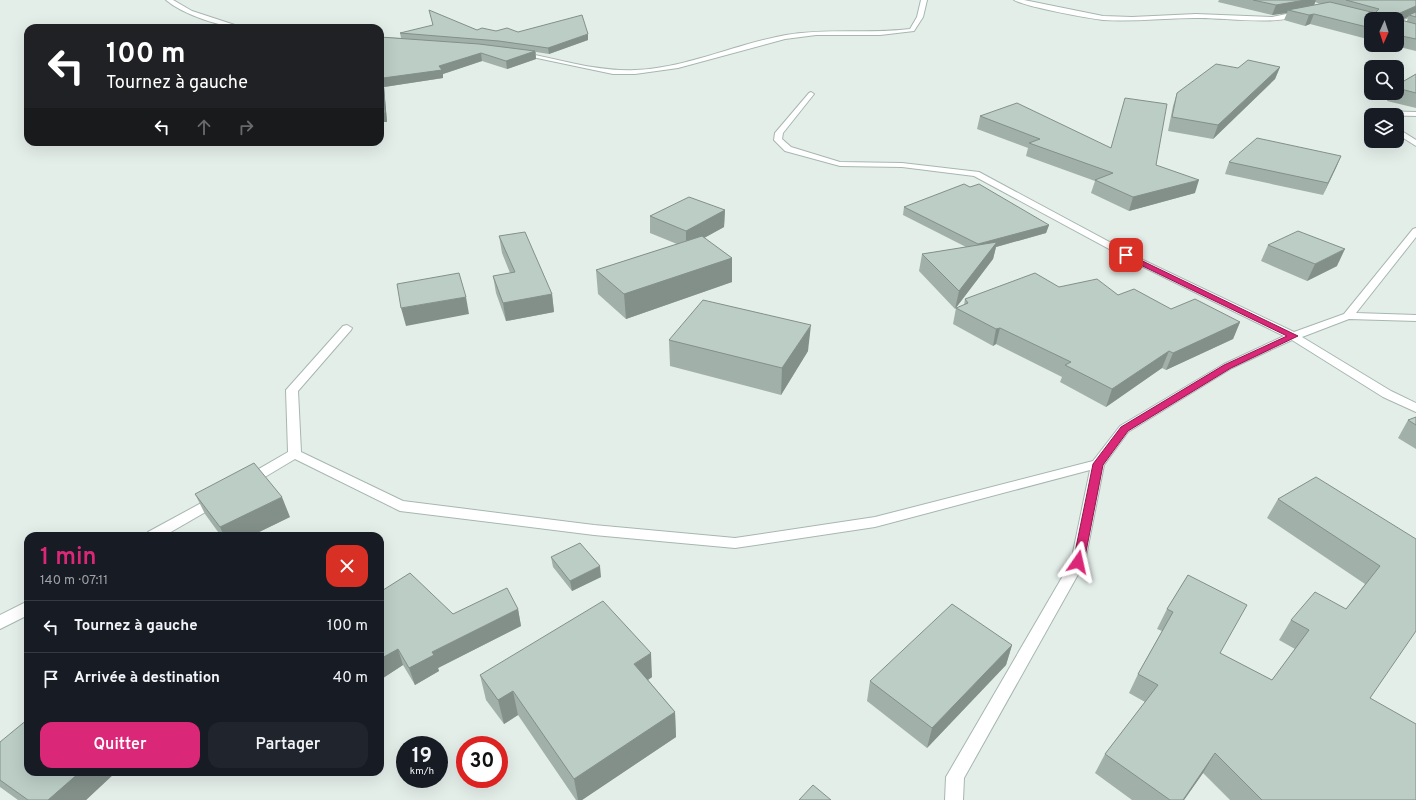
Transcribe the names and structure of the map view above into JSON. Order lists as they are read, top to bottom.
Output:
{
  "north": "bottom",
  "page": {
    "turn": ["100 m", "Tournez à gauche"],
    "heading": ["1 min", "140 m · 07:11"],
    "list": [
      {
        "name": "Tournez à gauche",
        "value": "100 m"
      },
      {
        "name": "Arrivée à destination",
        "value": "40 m"
      }
    ],
    "buttons": ["Quitter", "Partager"],
    "speed": "19 km/h",
    "limit": "30"
  }
}
